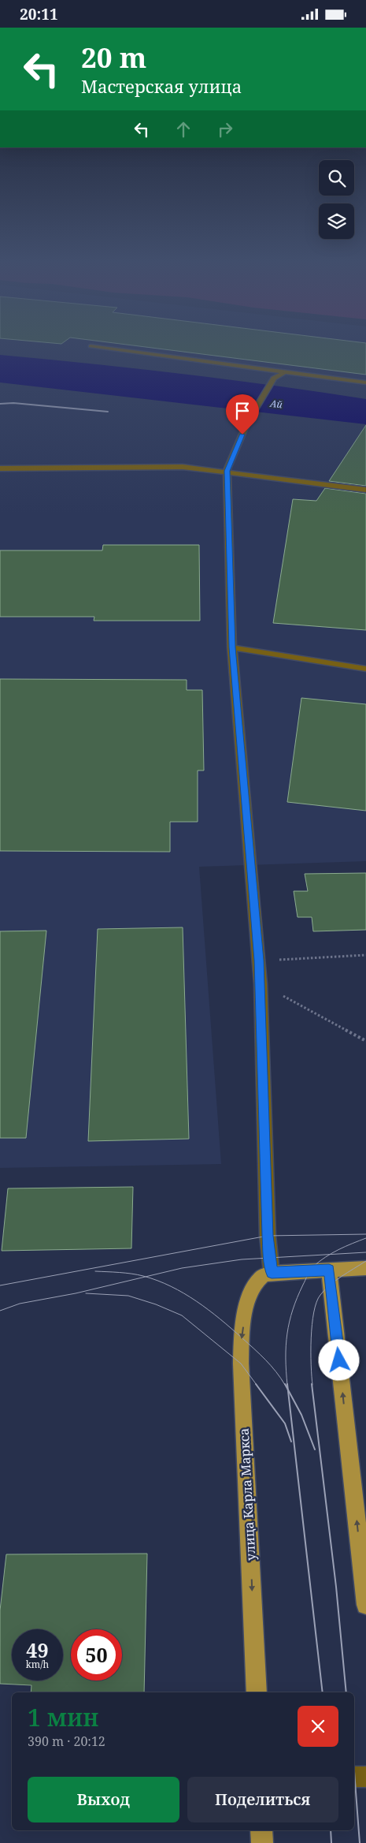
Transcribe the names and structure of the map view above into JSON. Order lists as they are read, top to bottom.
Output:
{
  "streets": {
    "main road": ["улица Карла Маркса"]
  },
  "water": ["Ай"],
  "page": {
    "status": "20:11",
    "turn": ["20 m", "Мастерская улица"],
    "speed": "49 km/h",
    "limit": "50",
    "heading": ["1 мин", "390 m · 20:12"],
    "buttons": ["Выход", "Поделиться"]
  }
}
